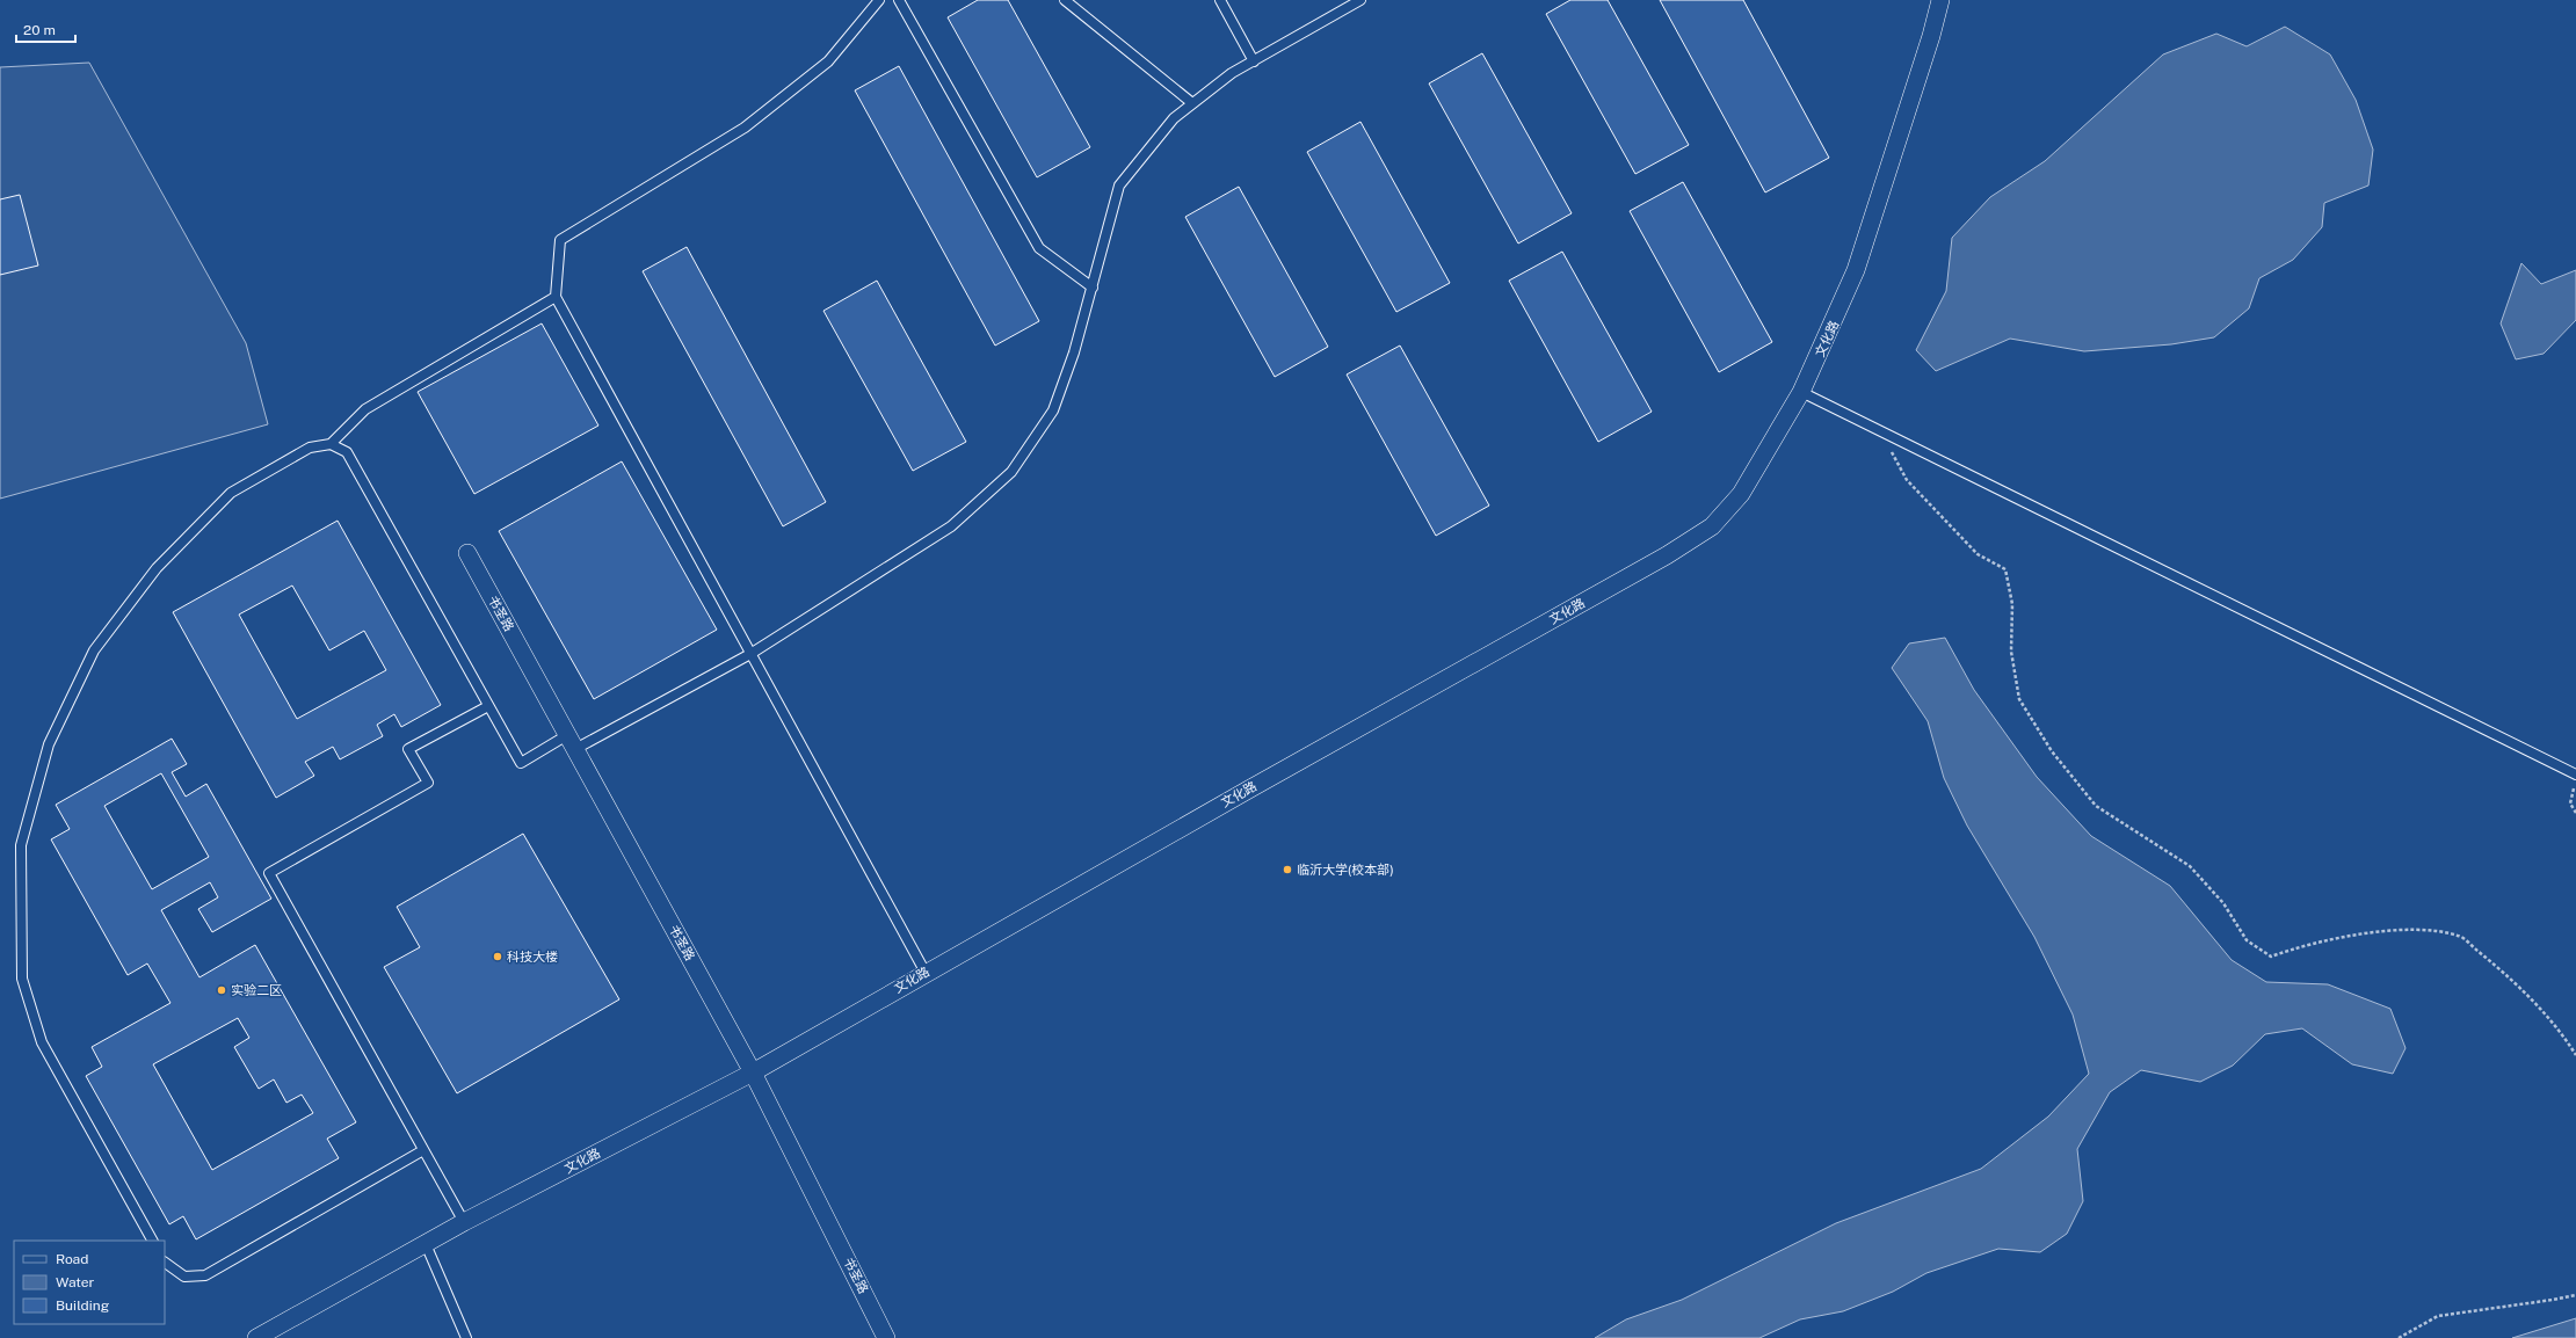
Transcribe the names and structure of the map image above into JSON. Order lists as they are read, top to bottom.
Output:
{
  "streets": {
    "street": ["文化路", "书圣路"]
  },
  "crossings": [
    ["文化路", "书圣路"]
  ],
  "places": ["临沂大学(校本部)", "科技大楼", "实验二区"],
  "legend": ["Road", "Water", "Building"],
  "scale_bar": "20 m"
}
